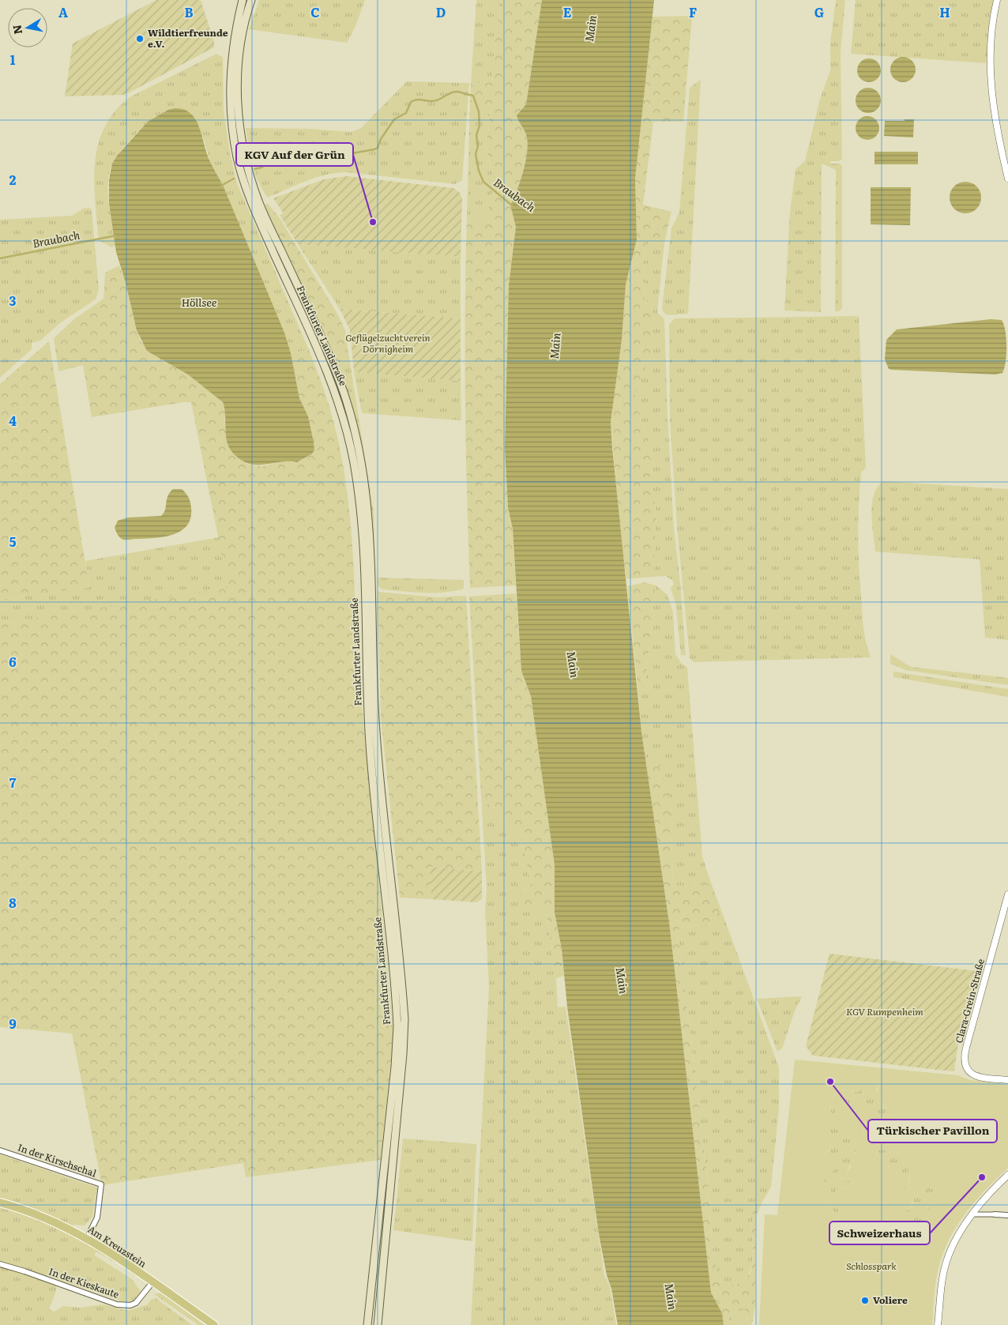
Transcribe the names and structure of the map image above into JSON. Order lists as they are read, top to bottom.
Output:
{
  "streets": {
    "main road": ["Frankfurter Landstraße", "Am Kreuzstein"],
    "street": ["Clara-Grein-Straße", "In der Kirschschal", "In der Kieskaute"]
  },
  "crossings": [
    ["In der Kirschschal", "Am Kreuzstein"],
    ["Am Kreuzstein", "In der Kieskaute"]
  ],
  "water": ["Main", "Braubach", "Höllsee"],
  "parks": ["Geflügelzuchtverein Dörnigheim", "KGV Rumpenheim", "Schlosspark"],
  "places": [
    "Wildtierfreunde e.V.",
    "KGV Auf der Grün",
    "Türkischer Pavillon",
    "Schweizerhaus",
    "Voliere"
  ],
  "north": "left",
  "grid": {
    "columns": [
      "A",
      "B",
      "C",
      "D",
      "E",
      "F",
      "G",
      "H"
    ],
    "rows": [
      "1",
      "2",
      "3",
      "4",
      "5",
      "6",
      "7",
      "8",
      "9"
    ]
  }
}
